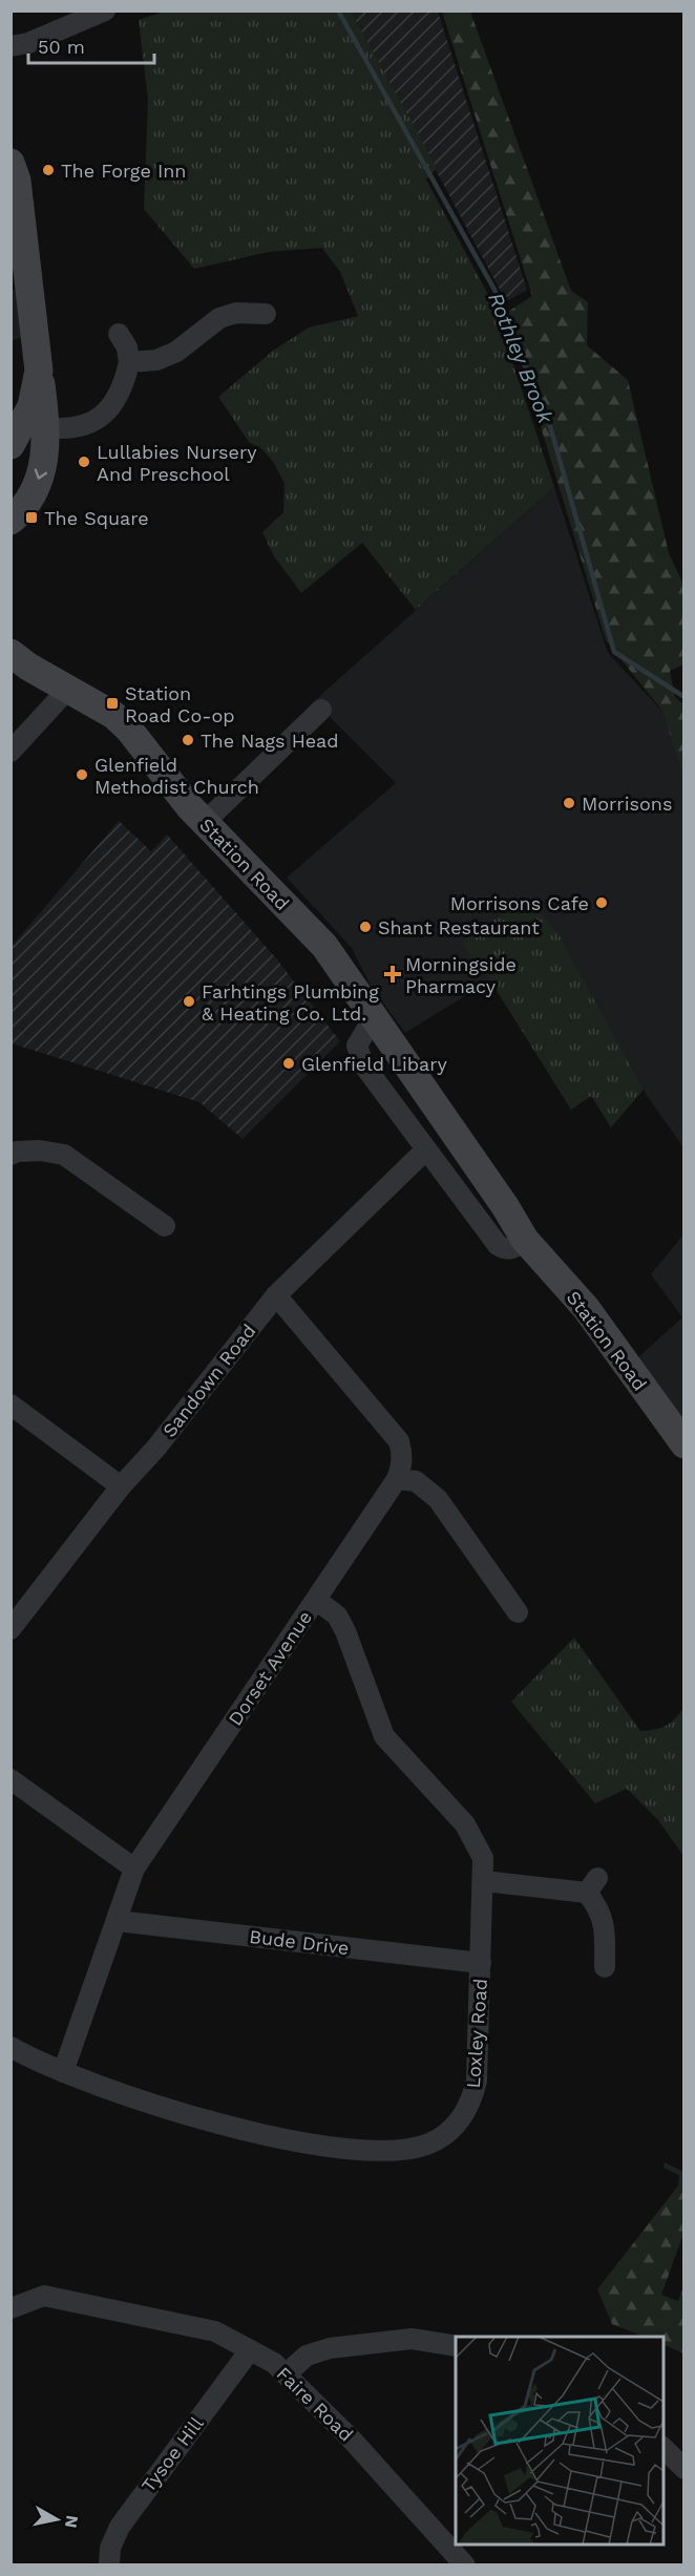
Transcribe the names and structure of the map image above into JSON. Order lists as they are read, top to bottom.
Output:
{
  "streets": {
    "street": [
      "Station Road",
      "Sandown Road",
      "Dorset Avenue",
      "Bude Drive",
      "Loxley Road",
      "Faire Road",
      "Tysoe Hill"
    ]
  },
  "crossings": [
    ["Sandown Road", "Dorset Avenue"],
    ["Dorset Avenue", "Bude Drive"],
    ["Dorset Avenue", "Loxley Road"],
    ["Bude Drive", "Loxley Road"],
    ["Faire Road", "Tysoe Hill"]
  ],
  "water": ["Rothley Brook"],
  "places": {
    "other": [
      "The Forge Inn",
      "Lullabies Nursery And Preschool",
      "The Nags Head",
      "Glenfield Methodist Church",
      "Morrisons",
      "Morrisons Cafe",
      "Shant Restaurant",
      "Farhtings Plumbing & Heating Co. Ltd.",
      "Glenfield Libary"
    ],
    "transit": ["The Square", "Station Road Co-op"],
    "health": ["Morningside Pharmacy"]
  },
  "scale_bar": "50 m",
  "north": "right"
}
